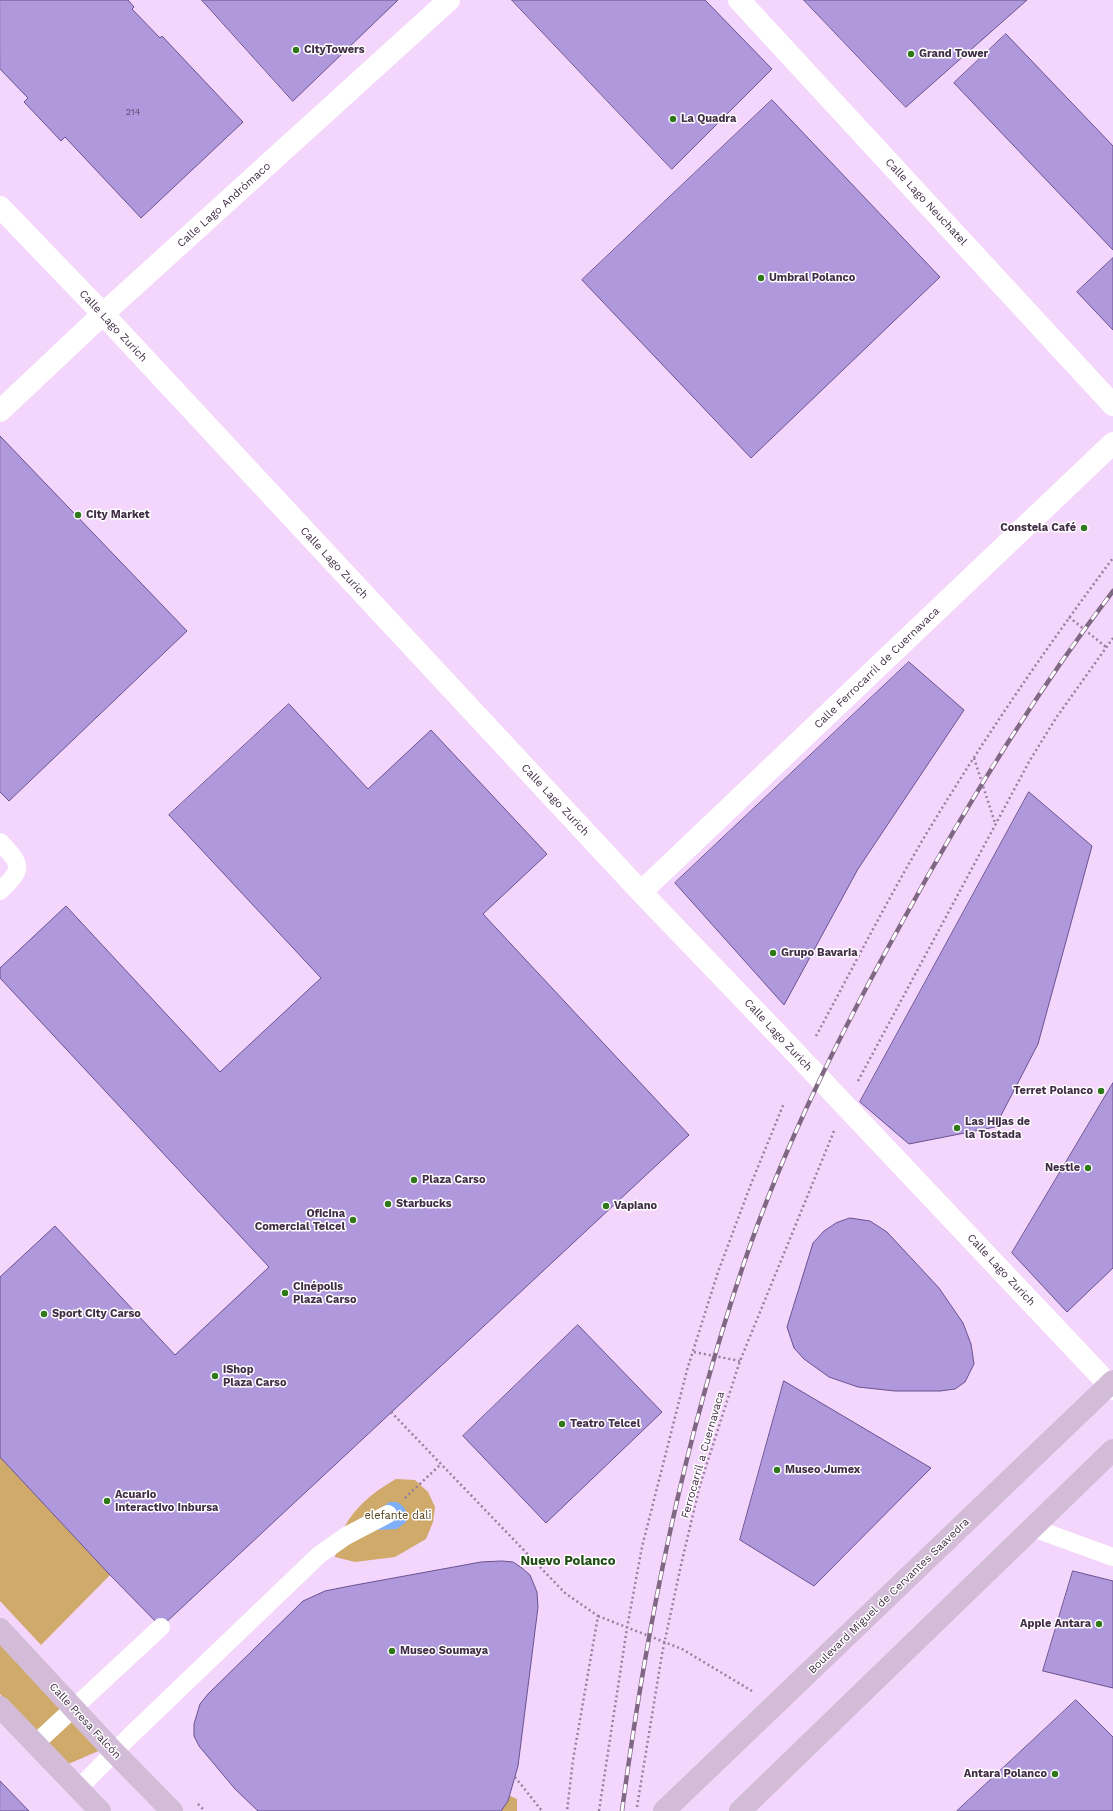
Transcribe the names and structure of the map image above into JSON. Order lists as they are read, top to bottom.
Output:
{
  "streets": {
    "main road": ["Boulevard Miguel de Cervantes Saavedra", "Calle Presa Falcón"],
    "street": [
      "Calle Lago Neuchatel",
      "Calle Lago Andrómaco",
      "Calle Lago Zurich",
      "Calle Ferrocarril de Cuernavaca"
    ],
    "path": ["Ferrocarril a Cuernavaca"]
  },
  "crossings": [
    ["Calle Lago Andrómaco", "Calle Lago Zurich"],
    ["Calle Lago Zurich", "Calle Ferrocarril de Cuernavaca"],
    ["Calle Lago Zurich", "Boulevard Miguel de Cervantes Saavedra"]
  ],
  "districts": ["Nuevo Polanco"],
  "parks": ["elefante dali"],
  "places": [
    "CityTowers",
    "Grand Tower",
    "La Quadra",
    "Umbral Polanco",
    "City Market",
    "Constela Café",
    "Grupo Bavaria",
    "Terret Polanco",
    "Las Hijas de la Tostada",
    "Nestle",
    "Plaza Carso",
    "Starbucks",
    "Vapiano",
    "Oficina Comercial Telcel",
    "Cinépolis Plaza Carso",
    "Sport City Carso",
    "iShop Plaza Carso",
    "Teatro Telcel",
    "Museo Jumex",
    "Acuario Interactivo Inbursa",
    "Apple Antara",
    "Museo Soumaya",
    "Antara Polanco"
  ],
  "house_numbers": ["214"]
}
